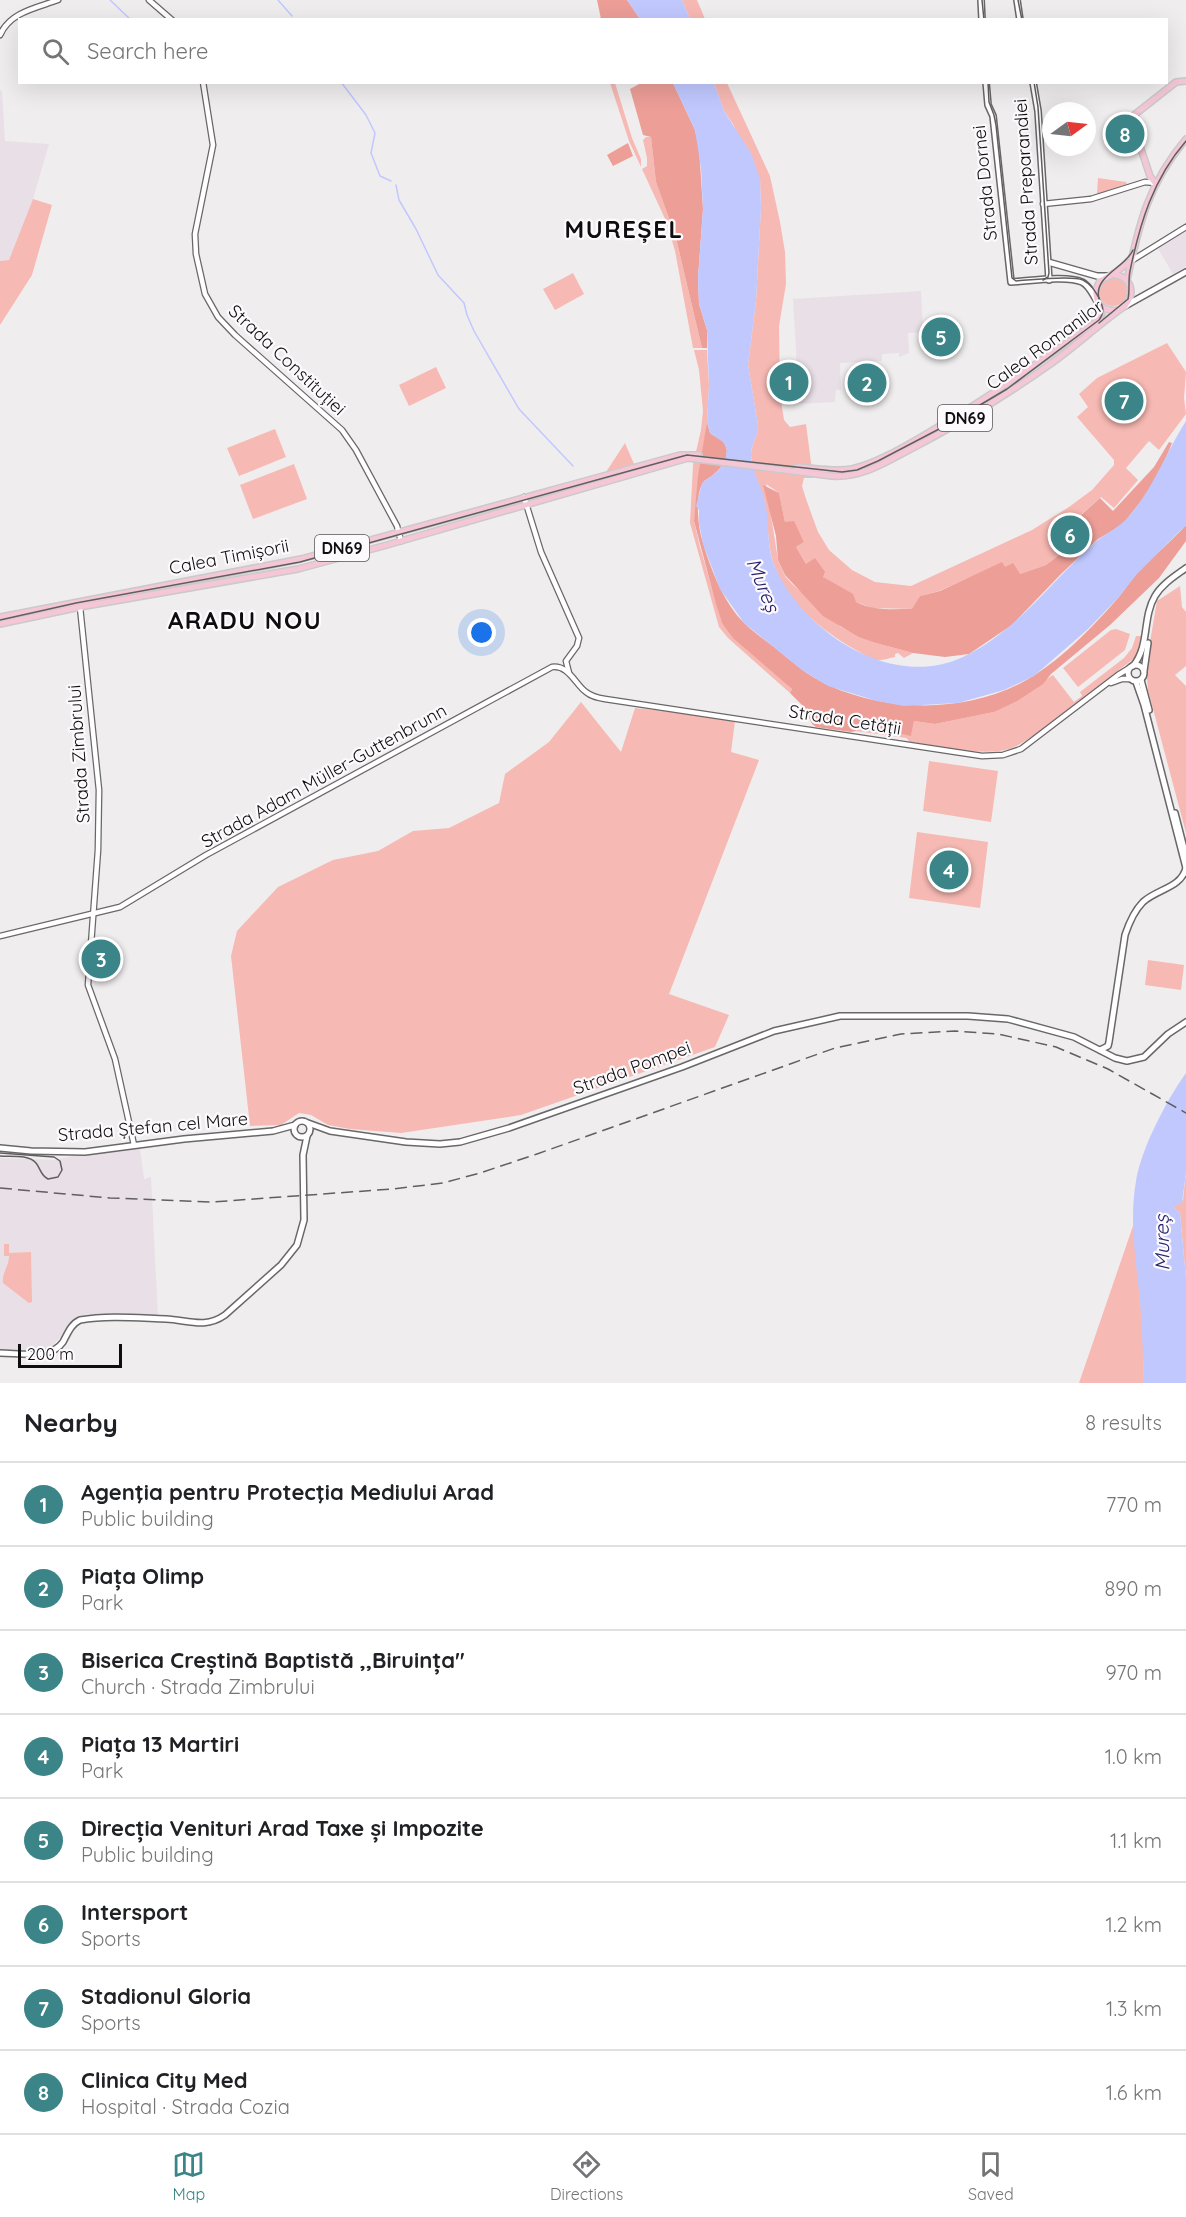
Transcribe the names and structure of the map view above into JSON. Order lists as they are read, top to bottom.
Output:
{
  "streets": {
    "main road": [
      "Strada Preparandiei",
      "Strada Dornei",
      "Calea Romanilor",
      "DN69",
      "Calea Timișorii",
      "Strada Cetății",
      "Strada Pompei",
      "Strada Ștefan cel Mare"
    ],
    "street": ["Strada Constituției", "Strada Zimbrului", "Strada Adam Müller-Guttenbrunn"]
  },
  "crossings": [
    ["Strada Preparandiei", "Strada Dornei"],
    ["Calea Romanilor", "DN69"],
    ["Strada Constituției", "Calea Timișorii"],
    ["DN69", "Calea Timișorii"],
    ["Calea Timișorii", "Strada Zimbrului"],
    ["Strada Zimbrului", "Strada Adam Müller-Guttenbrunn"],
    ["Strada Zimbrului", "Strada Ștefan cel Mare"]
  ],
  "districts": ["MUREȘEL", "ARADU NOU"],
  "water": ["Mureș"],
  "scale_bar": "200 m",
  "north": "right",
  "page": {
    "search": "Search here",
    "pins": [
      "8",
      "5",
      "1",
      "2",
      "7",
      "6",
      "4",
      "3"
    ],
    "scale": "200 m",
    "heading": ["Nearby", "8 results"],
    "list": [
      {
        "mark": "1",
        "name": "Agenţia pentru Protecţia Mediului Arad",
        "note": "Public building",
        "value": "770 m"
      },
      {
        "mark": "2",
        "name": "Piața Olimp",
        "note": "Park",
        "value": "890 m"
      },
      {
        "mark": "3",
        "name": "Biserica Creștină Baptistă ,,Biruința\"",
        "note": "Church · Strada Zimbrului",
        "value": "970 m"
      },
      {
        "mark": "4",
        "name": "Piața 13 Martiri",
        "note": "Park",
        "value": "1.0 km"
      },
      {
        "mark": "5",
        "name": "Direcția Venituri Arad Taxe și Impozite",
        "note": "Public building",
        "value": "1.1 km"
      },
      {
        "mark": "6",
        "name": "Intersport",
        "note": "Sports",
        "value": "1.2 km"
      },
      {
        "mark": "7",
        "name": "Stadionul Gloria",
        "note": "Sports",
        "value": "1.3 km"
      },
      {
        "mark": "8",
        "name": "Clinica City Med",
        "note": "Hospital · Strada Cozia",
        "value": "1.6 km"
      }
    ],
    "nav": ["Map", "Directions", "Saved"]
  }
}
